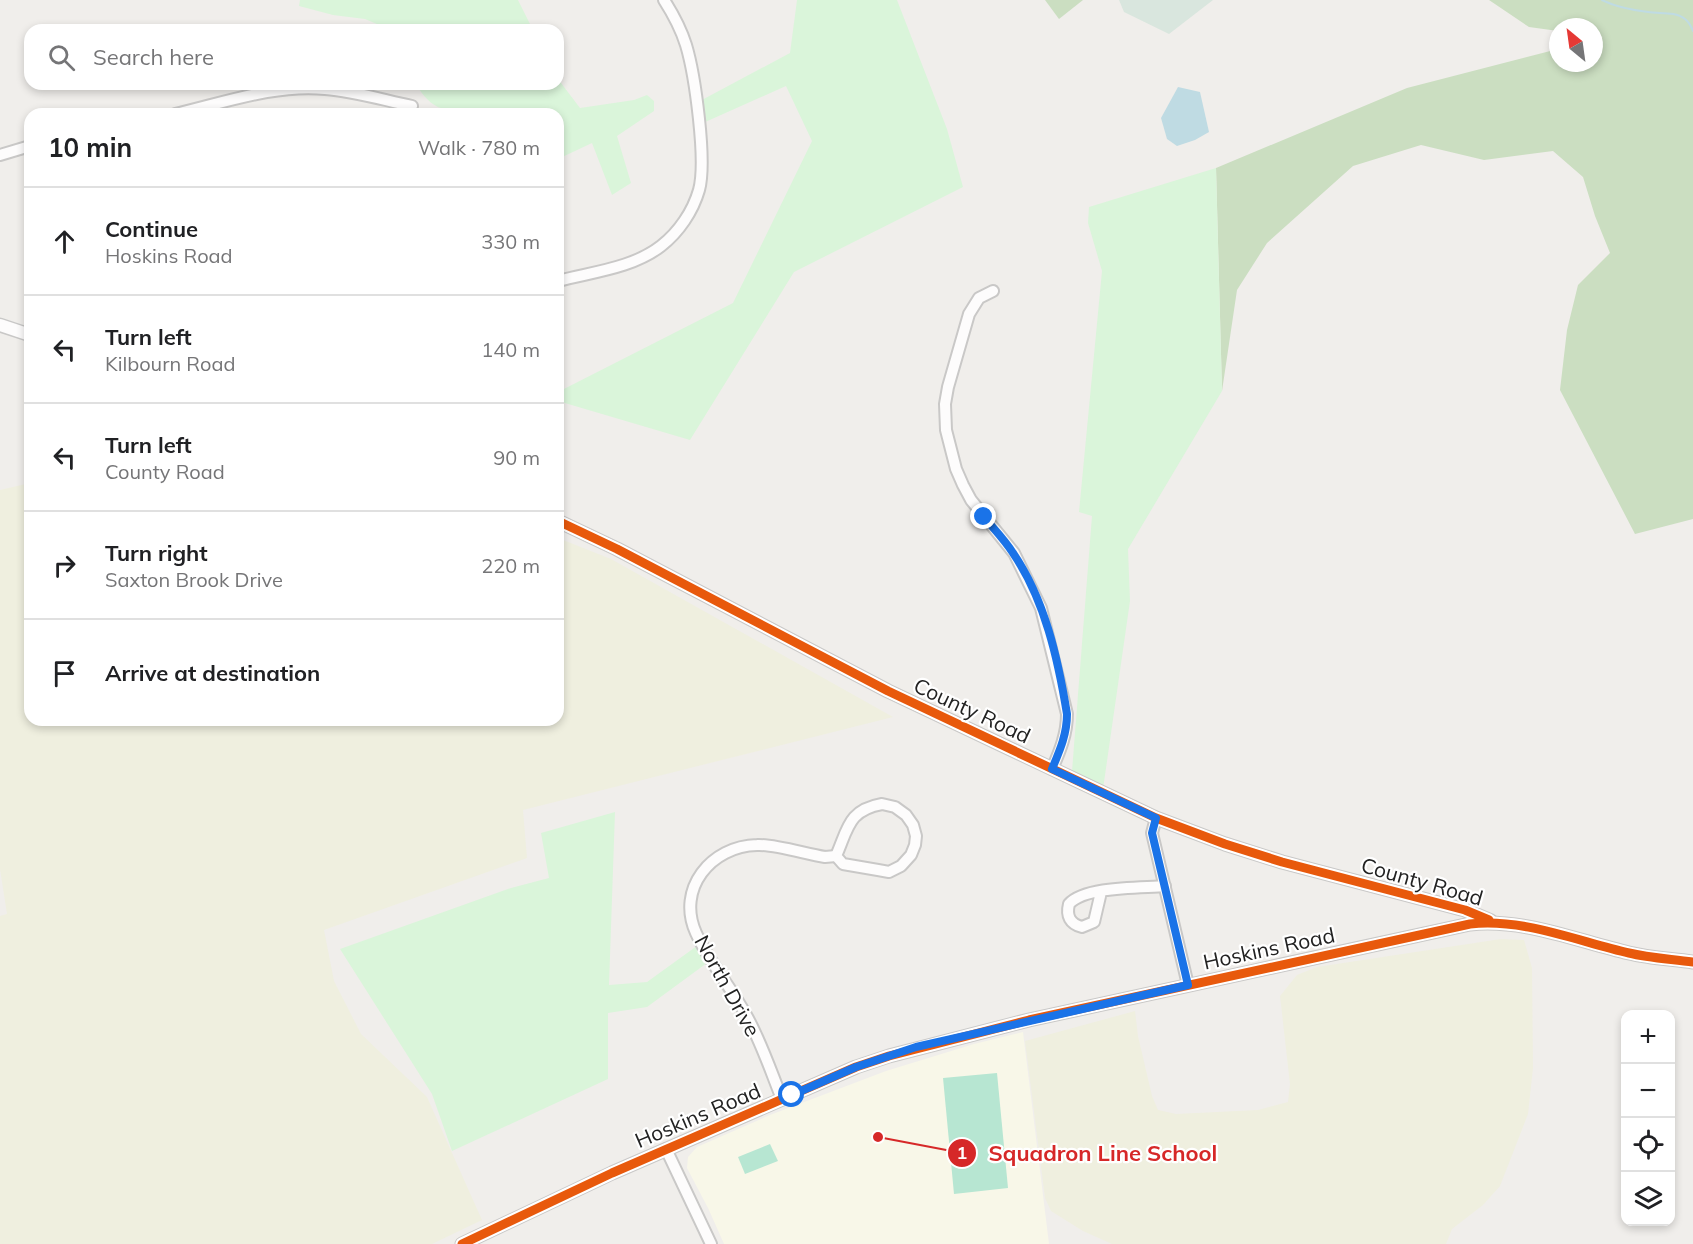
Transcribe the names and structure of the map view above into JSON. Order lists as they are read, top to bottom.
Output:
{
  "streets": {
    "street": ["County Road", "Hoskins Road", "North Drive"]
  },
  "crossings": [
    ["County Road", "Hoskins Road"],
    ["Hoskins Road", "North Drive"]
  ],
  "places": ["Squadron Line School"],
  "north": "top left",
  "page": {
    "search": "Search here",
    "heading": ["10 min", "Walk · 780 m"],
    "list": [
      ["Continue", "Hoskins Road", "330 m"],
      ["Turn left", "Kilbourn Road", "140 m"],
      ["Turn left", "County Road", "90 m"],
      ["Turn right", "Saxton Brook Drive", "220 m"],
      "Arrive at destination"
    ],
    "map_buttons": ["+", "−"]
  }
}
